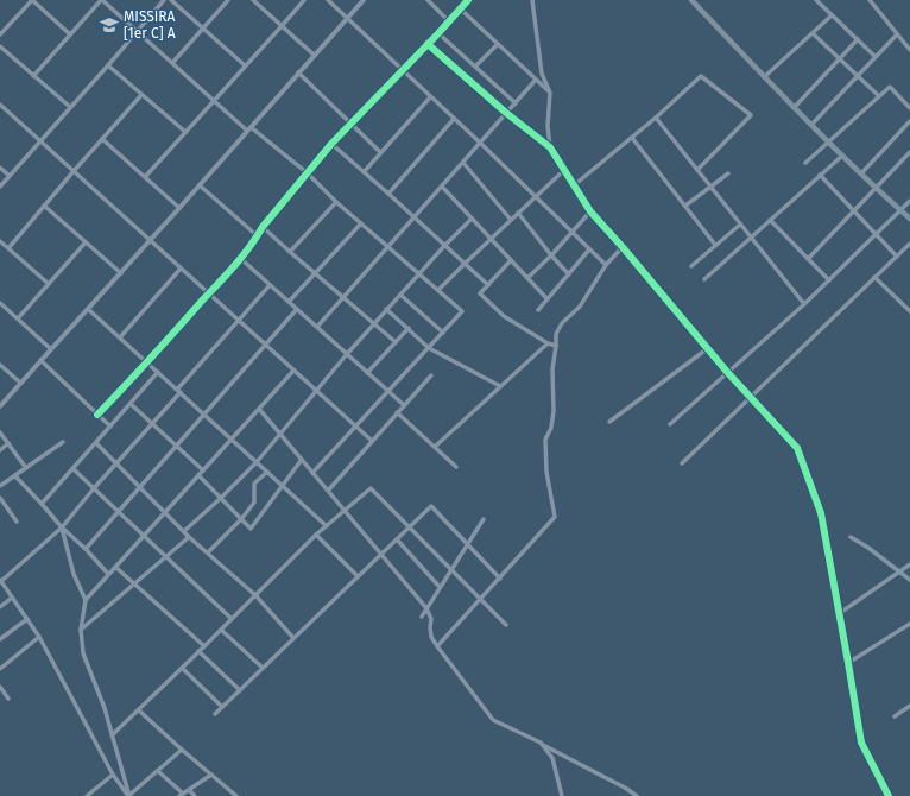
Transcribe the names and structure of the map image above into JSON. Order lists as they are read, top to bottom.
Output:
{
  "places": {
    "school or university": ["MISSIRA [1er C] A"]
  }
}
